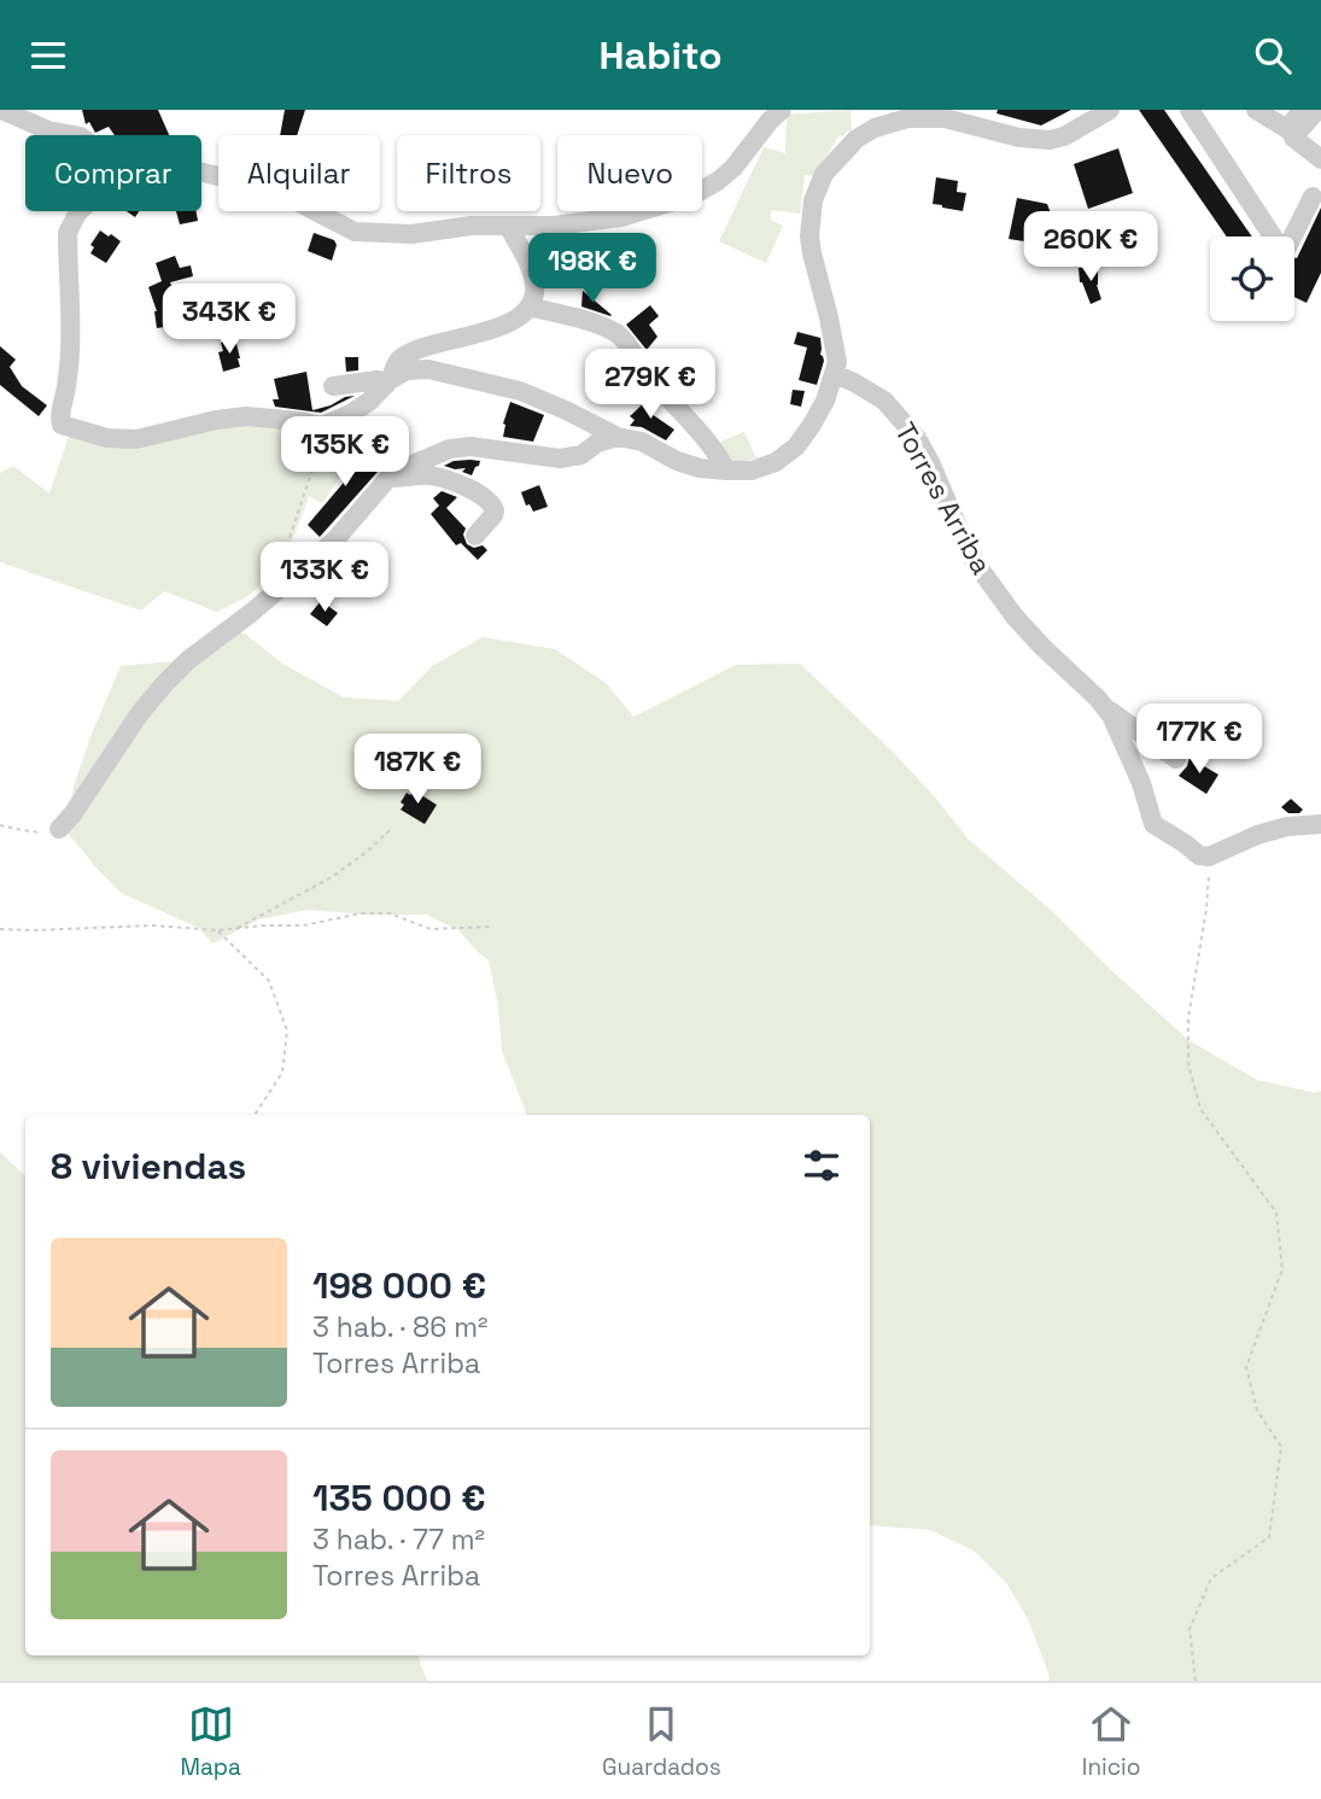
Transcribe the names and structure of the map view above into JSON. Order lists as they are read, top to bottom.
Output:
{
  "streets": {
    "street": ["Torres Arriba"]
  },
  "page": {
    "header": "Habito",
    "chip": [
      "Comprar",
      "Alquilar",
      "Filtros",
      "Nuevo"
    ],
    "price": [
      "260K €",
      "198K €",
      "343K €",
      "279K €",
      "135K €",
      "133K €",
      "177K €",
      "187K €"
    ],
    "heading": "8 viviendas",
    "list": [
      {
        "name": "198 000 €",
        "note": "3 hab. · 86 m² · Torres Arriba"
      },
      {
        "name": "135 000 €",
        "note": "3 hab. · 77 m² · Torres Arriba"
      }
    ],
    "tabs": ["Mapa", "Guardados", "Inicio"]
  }
}
